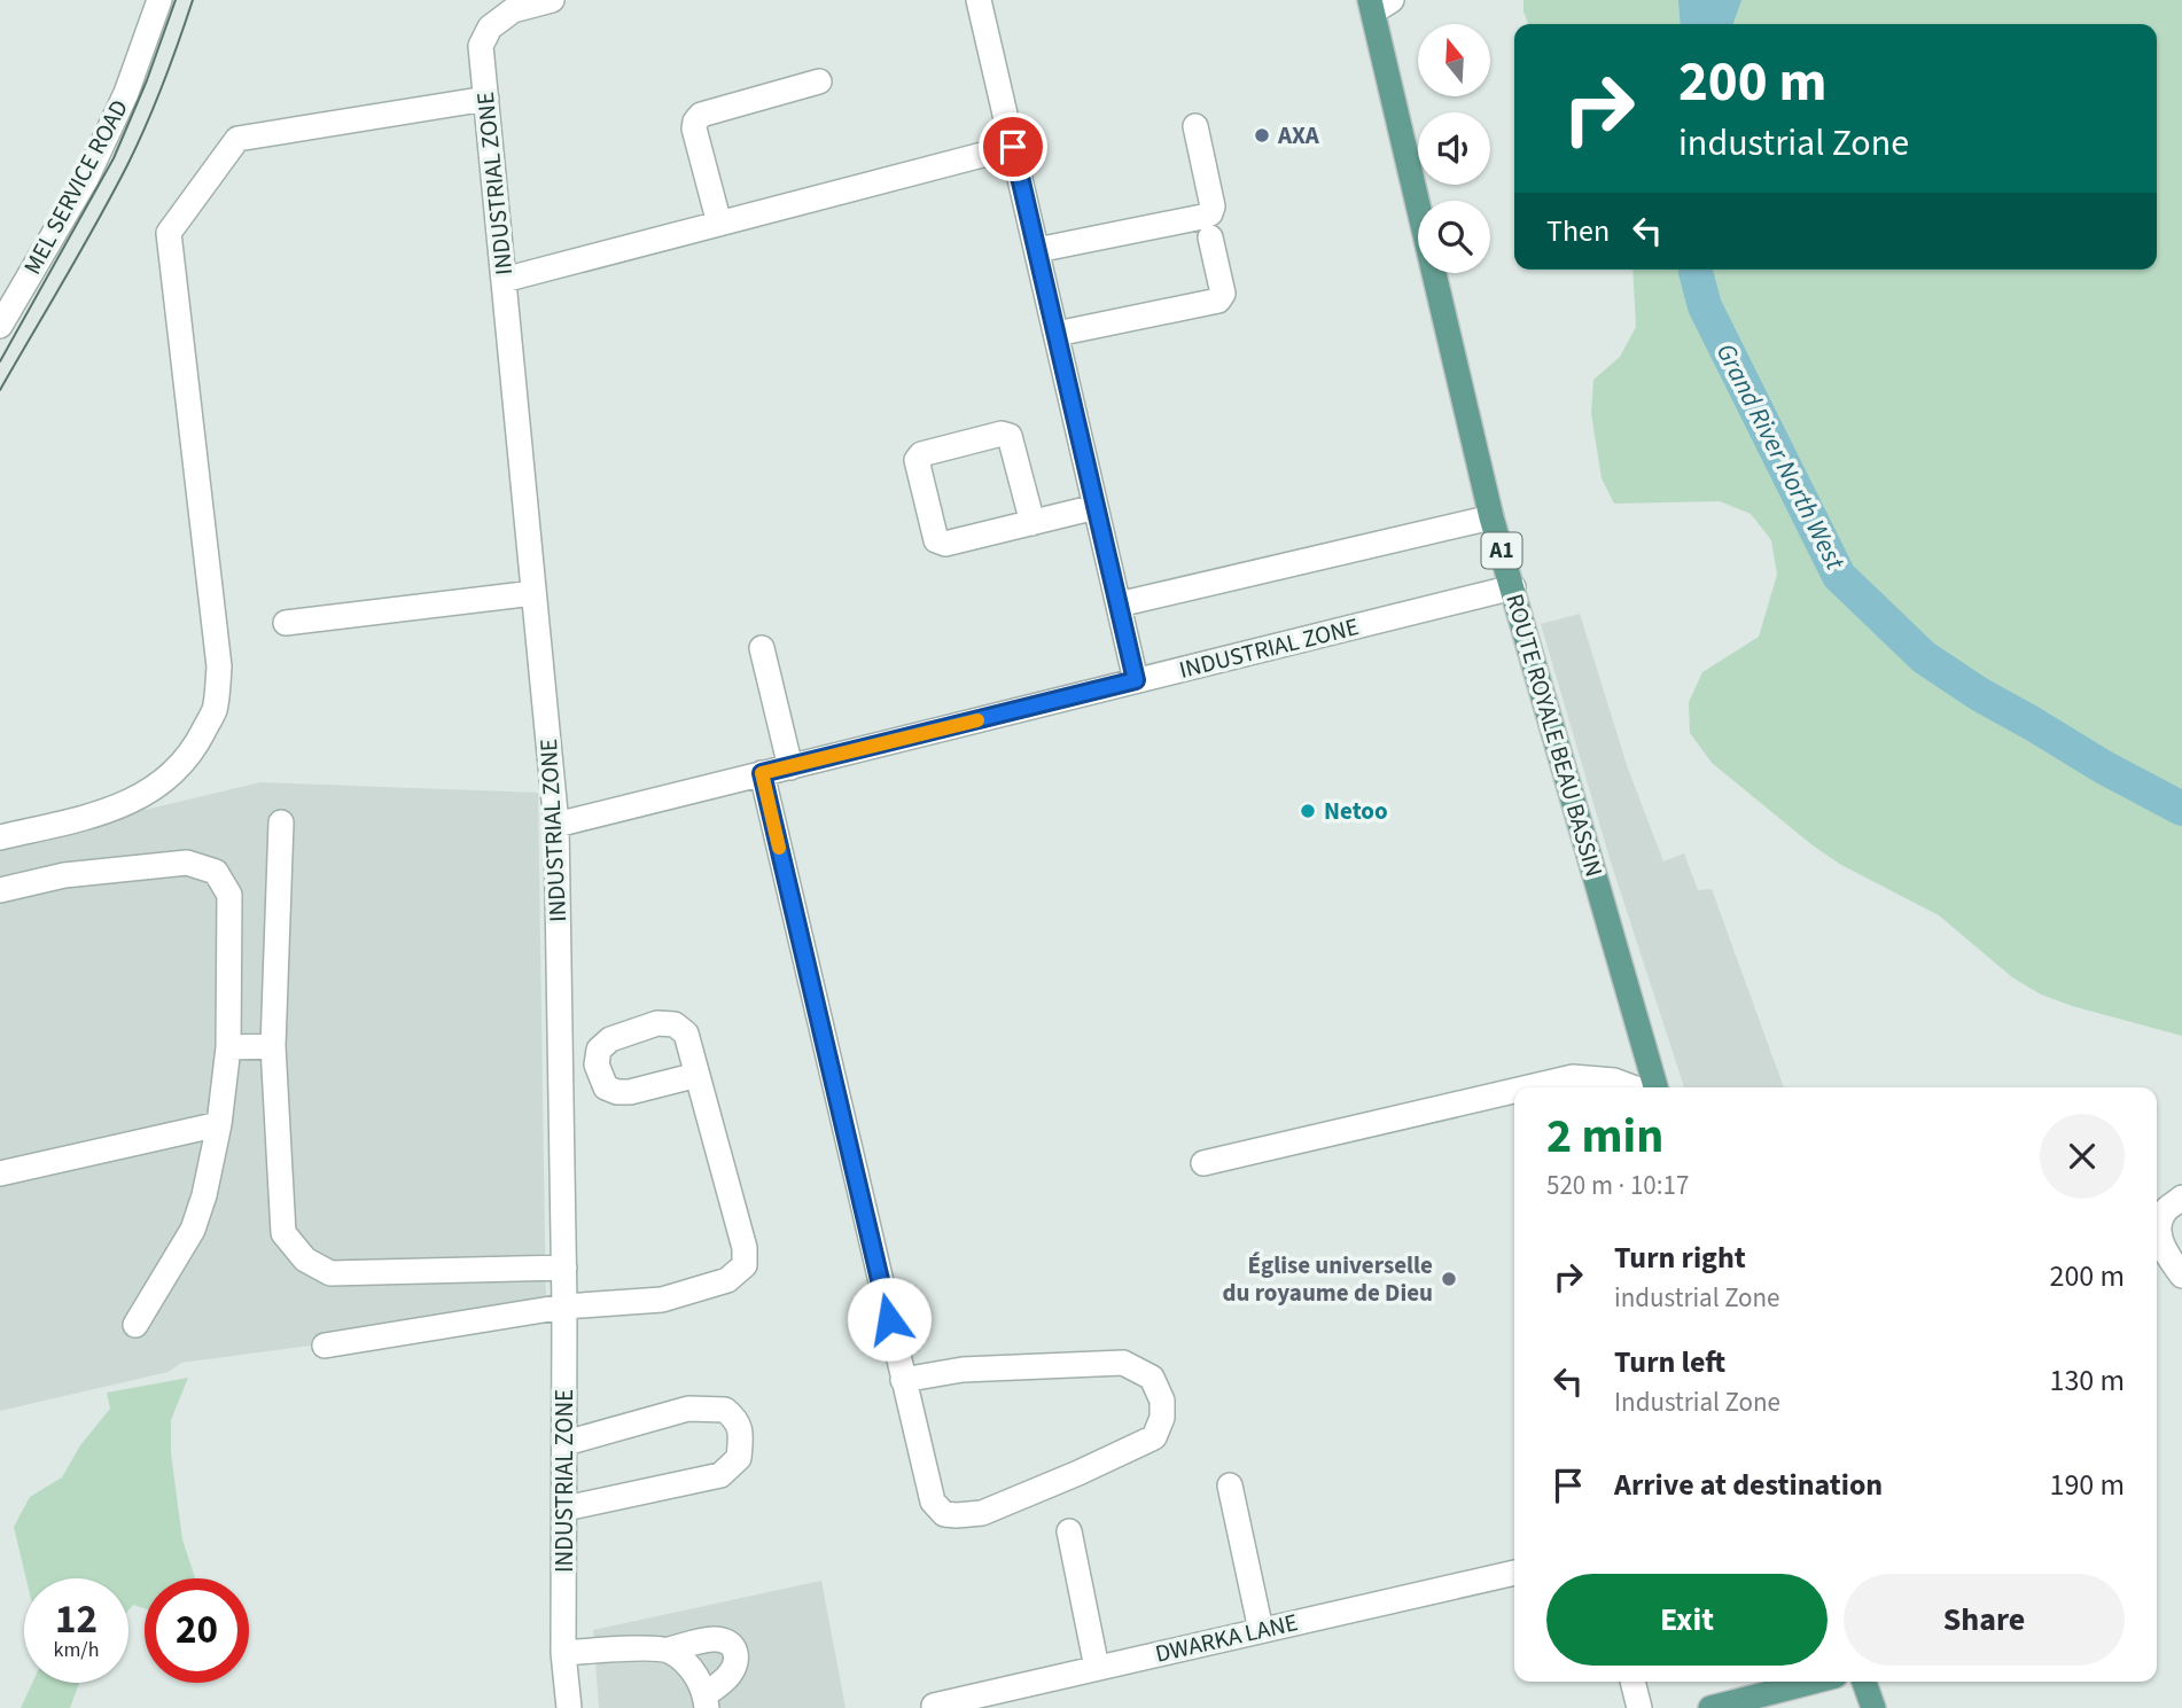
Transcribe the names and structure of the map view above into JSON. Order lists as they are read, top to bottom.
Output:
{
  "streets": {
    "main road": ["A1", "ROUTE ROYALE BEAU BASSIN"],
    "street": ["INDUSTRIAL ZONE", "MEL SERVICE ROAD", "DWARKA LANE"]
  },
  "crossings": [
    ["INDUSTRIAL ZONE", "ROUTE ROYALE BEAU BASSIN"]
  ],
  "water": ["Grand River North West"],
  "places": ["AXA", "Netoo", "Église universelle du royaume de Dieu"],
  "north": "top",
  "page": {
    "turn": ["200 m", "industrial Zone"],
    "then": "Then",
    "heading": ["2 min", "520 m · 10:17"],
    "list": [
      {
        "name": "Turn right",
        "note": "industrial Zone",
        "value": "200 m"
      },
      {
        "name": "Turn left",
        "note": "Industrial Zone",
        "value": "130 m"
      },
      {
        "name": "Arrive at destination",
        "value": "190 m"
      }
    ],
    "buttons": ["Exit", "Share"],
    "speed": "12 km/h",
    "limit": "20"
  }
}
